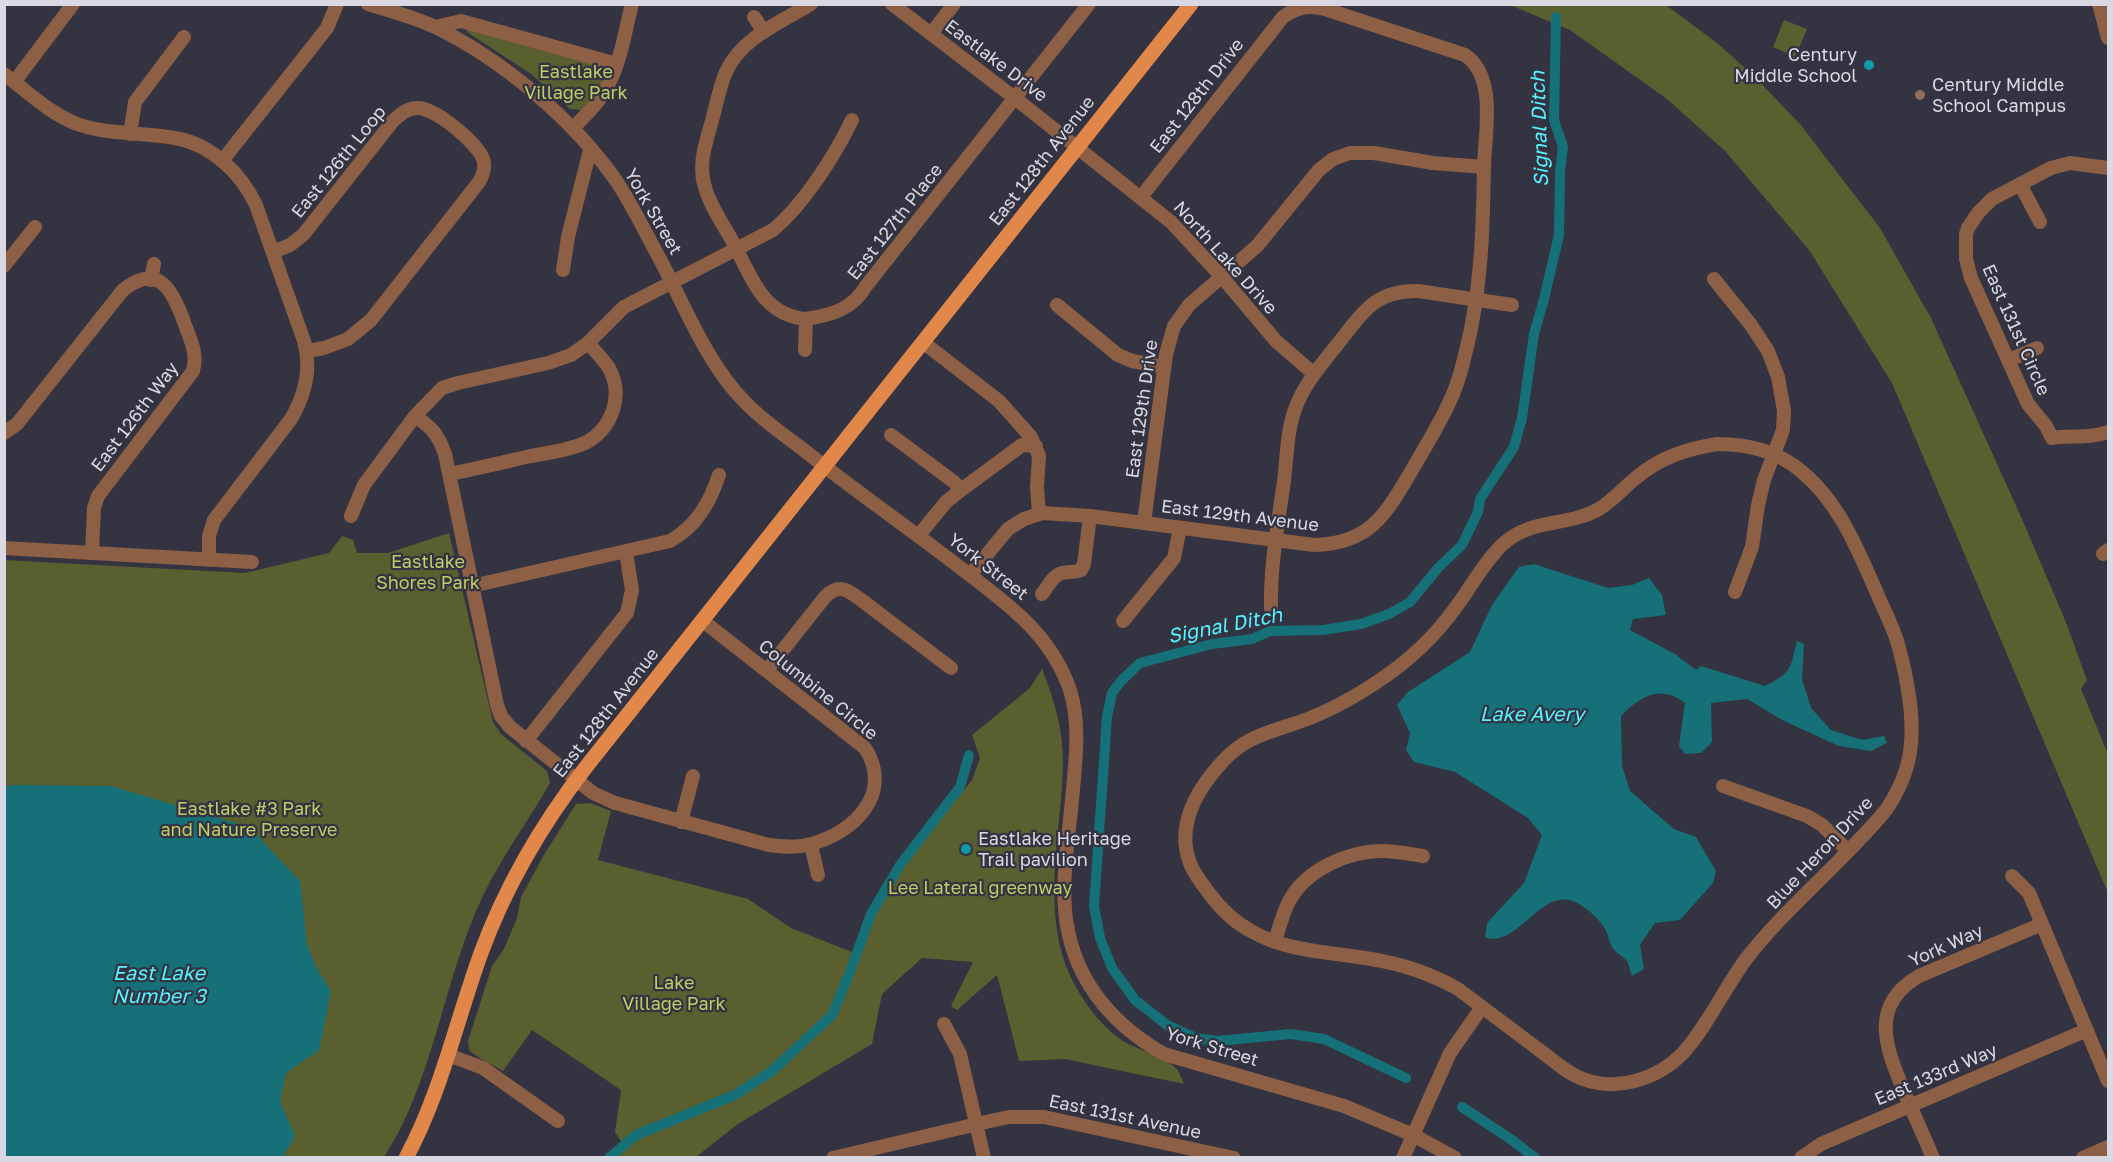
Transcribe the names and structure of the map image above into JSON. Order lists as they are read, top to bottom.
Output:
{
  "streets": {
    "main road": ["East 128th Avenue"],
    "street": [
      "Eastlake Drive",
      "East 128th Drive",
      "East 126th Loop",
      "York Street",
      "East 127th Place",
      "North Lake Drive",
      "East 131st Circle",
      "East 129th Drive",
      "East 126th Way",
      "East 129th Avenue",
      "Columbine Circle",
      "Blue Heron Drive",
      "York Way",
      "East 133rd Way",
      "East 131st Avenue"
    ]
  },
  "crossings": [
    ["Eastlake Drive", "East 128th Avenue"],
    ["Eastlake Drive", "East 127th Place"],
    ["Eastlake Drive", "North Lake Drive"],
    ["East 128th Drive", "North Lake Drive"],
    ["East 128th Drive", "East 129th Avenue"],
    ["East 128th Avenue", "York Street"],
    ["East 128th Avenue", "North Lake Drive"],
    ["East 128th Avenue", "Columbine Circle"],
    ["York Street", "East 129th Avenue"],
    ["North Lake Drive", "East 129th Drive"],
    ["East 129th Drive", "East 129th Avenue"],
    ["York Way", "East 133rd Way"]
  ],
  "water": ["Signal Ditch", "Lake Avery", "East Lake Number 3"],
  "parks": [
    "Eastlake Village Park",
    "Eastlake Shores Park",
    "Eastlake #3 Park and Nature Preserve",
    "Lee Lateral greenway",
    "Lake Village Park"
  ],
  "places": ["Century Middle School", "Century Middle School Campus", "Eastlake Heritage Trail pavilion"]
}
